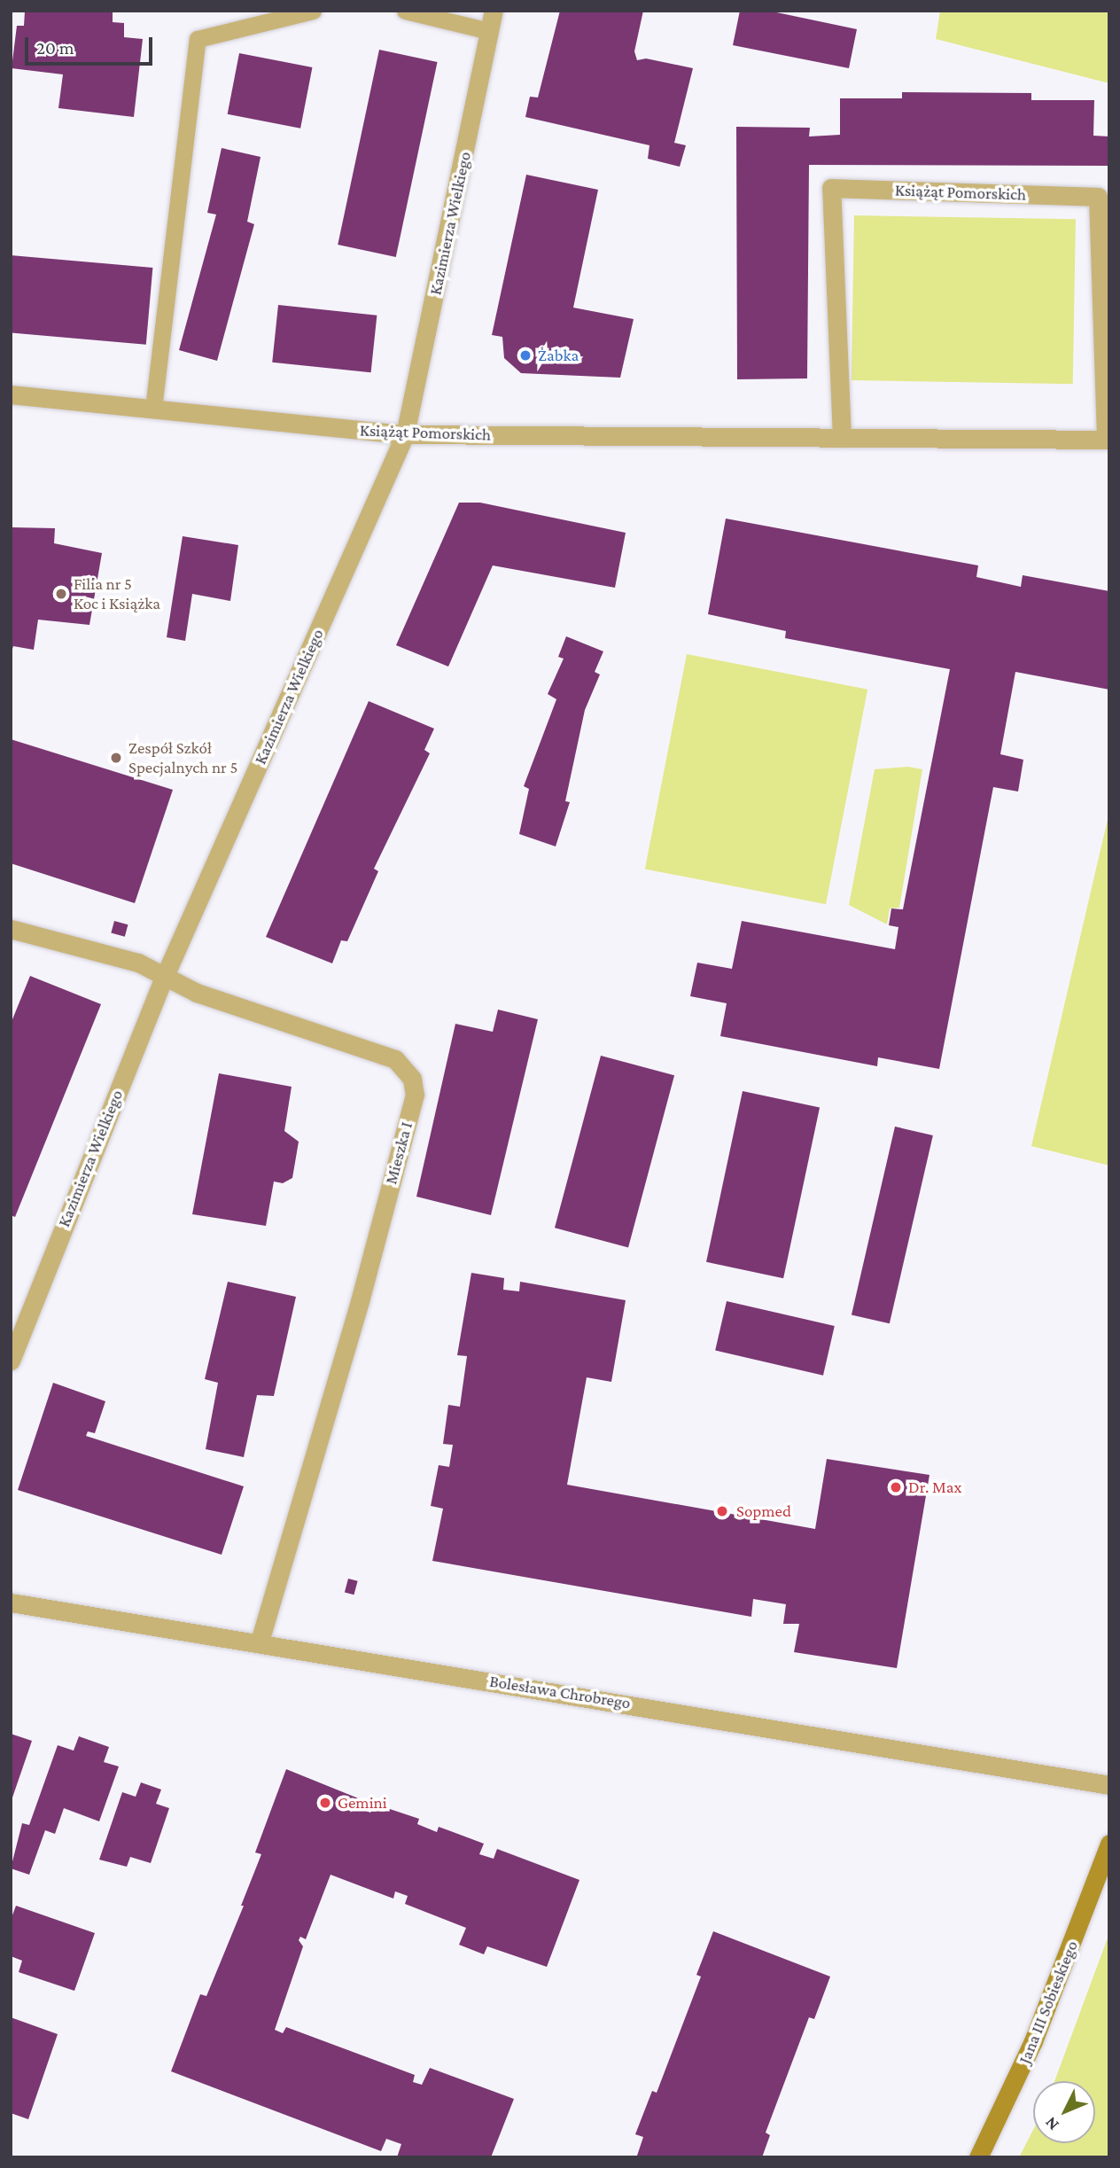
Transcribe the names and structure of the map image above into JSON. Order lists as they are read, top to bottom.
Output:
{
  "streets": {
    "street": [
      "Książąt Pomorskich",
      "Kazimierza Wielkiego",
      "Mieszka I",
      "Bolesława Chrobrego",
      "Jana III Sobieskiego"
    ]
  },
  "crossings": [
    ["Książąt Pomorskich", "Kazimierza Wielkiego"],
    ["Kazimierza Wielkiego", "Mieszka I"],
    ["Mieszka I", "Bolesława Chrobrego"]
  ],
  "places": [
    "Żabka",
    "Filia nr 5 Koc i Książka",
    "Zespół Szkół Specjalnych nr 5",
    "Dr. Max",
    "Sopmed",
    "Gemini"
  ],
  "scale_bar": "20 m",
  "north": "bottom left"
}
